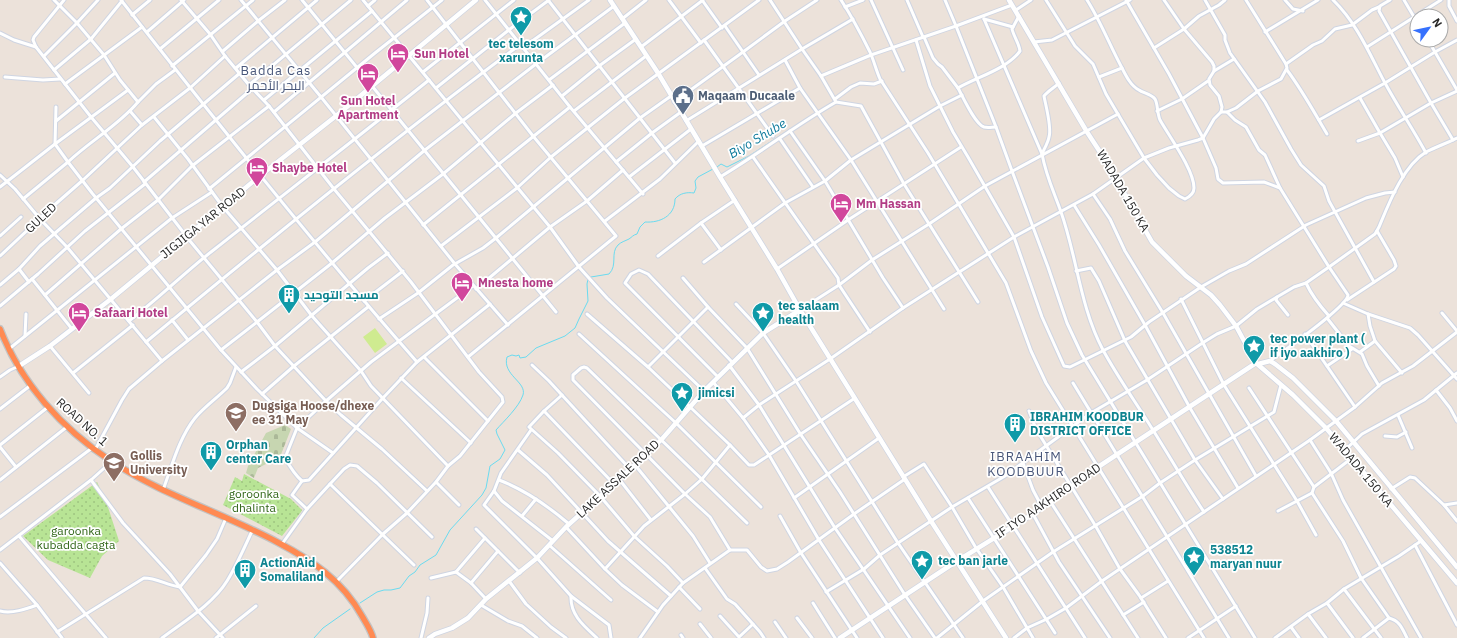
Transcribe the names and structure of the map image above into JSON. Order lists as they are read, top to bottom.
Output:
{
  "streets": {
    "highway": ["ROAD NO. 1"],
    "street": [
      "WADADA 150 KA",
      "GULED",
      "JIGJIGA YAR ROAD",
      "LAKE ASSALE ROAD",
      "IF IYO AAKHIRO ROAD"
    ]
  },
  "crossings": [
    ["WADADA 150 KA", "IF IYO AAKHIRO ROAD"],
    ["JIGJIGA YAR ROAD", "ROAD NO. 1"]
  ],
  "districts": ["Badda Cas البحر الأحمر", "IBRAAHIM KOODBUUR"],
  "water": ["Biyo Shube"],
  "parks": ["goroonka dhalinta", "garoonka kubadda cagta"],
  "places": {
    "place": [
      "tec telesom xarunta",
      "tec salaam health",
      "tec power plant ( if iyo aakhiro )",
      "jimicsi",
      "538512 maryan nuur",
      "tec ban jarle"
    ],
    "hotel": [
      "Sun Hotel",
      "Sun Hotel Apartment",
      "Shaybe Hotel",
      "Mm Hassan",
      "Mnesta home",
      "Safaari Hotel"
    ],
    "public building": ["Maqaam Ducaale"],
    "building": [
      "مسجد التوحيد",
      "IBRAHIM KOODBUR DISTRICT OFFICE",
      "Orphan center Care",
      "ActionAid Somaliland"
    ],
    "school or university": ["Dugsiga Hoose/dhexe ee 31 May", "Gollis University"]
  },
  "north": "top right"
}
